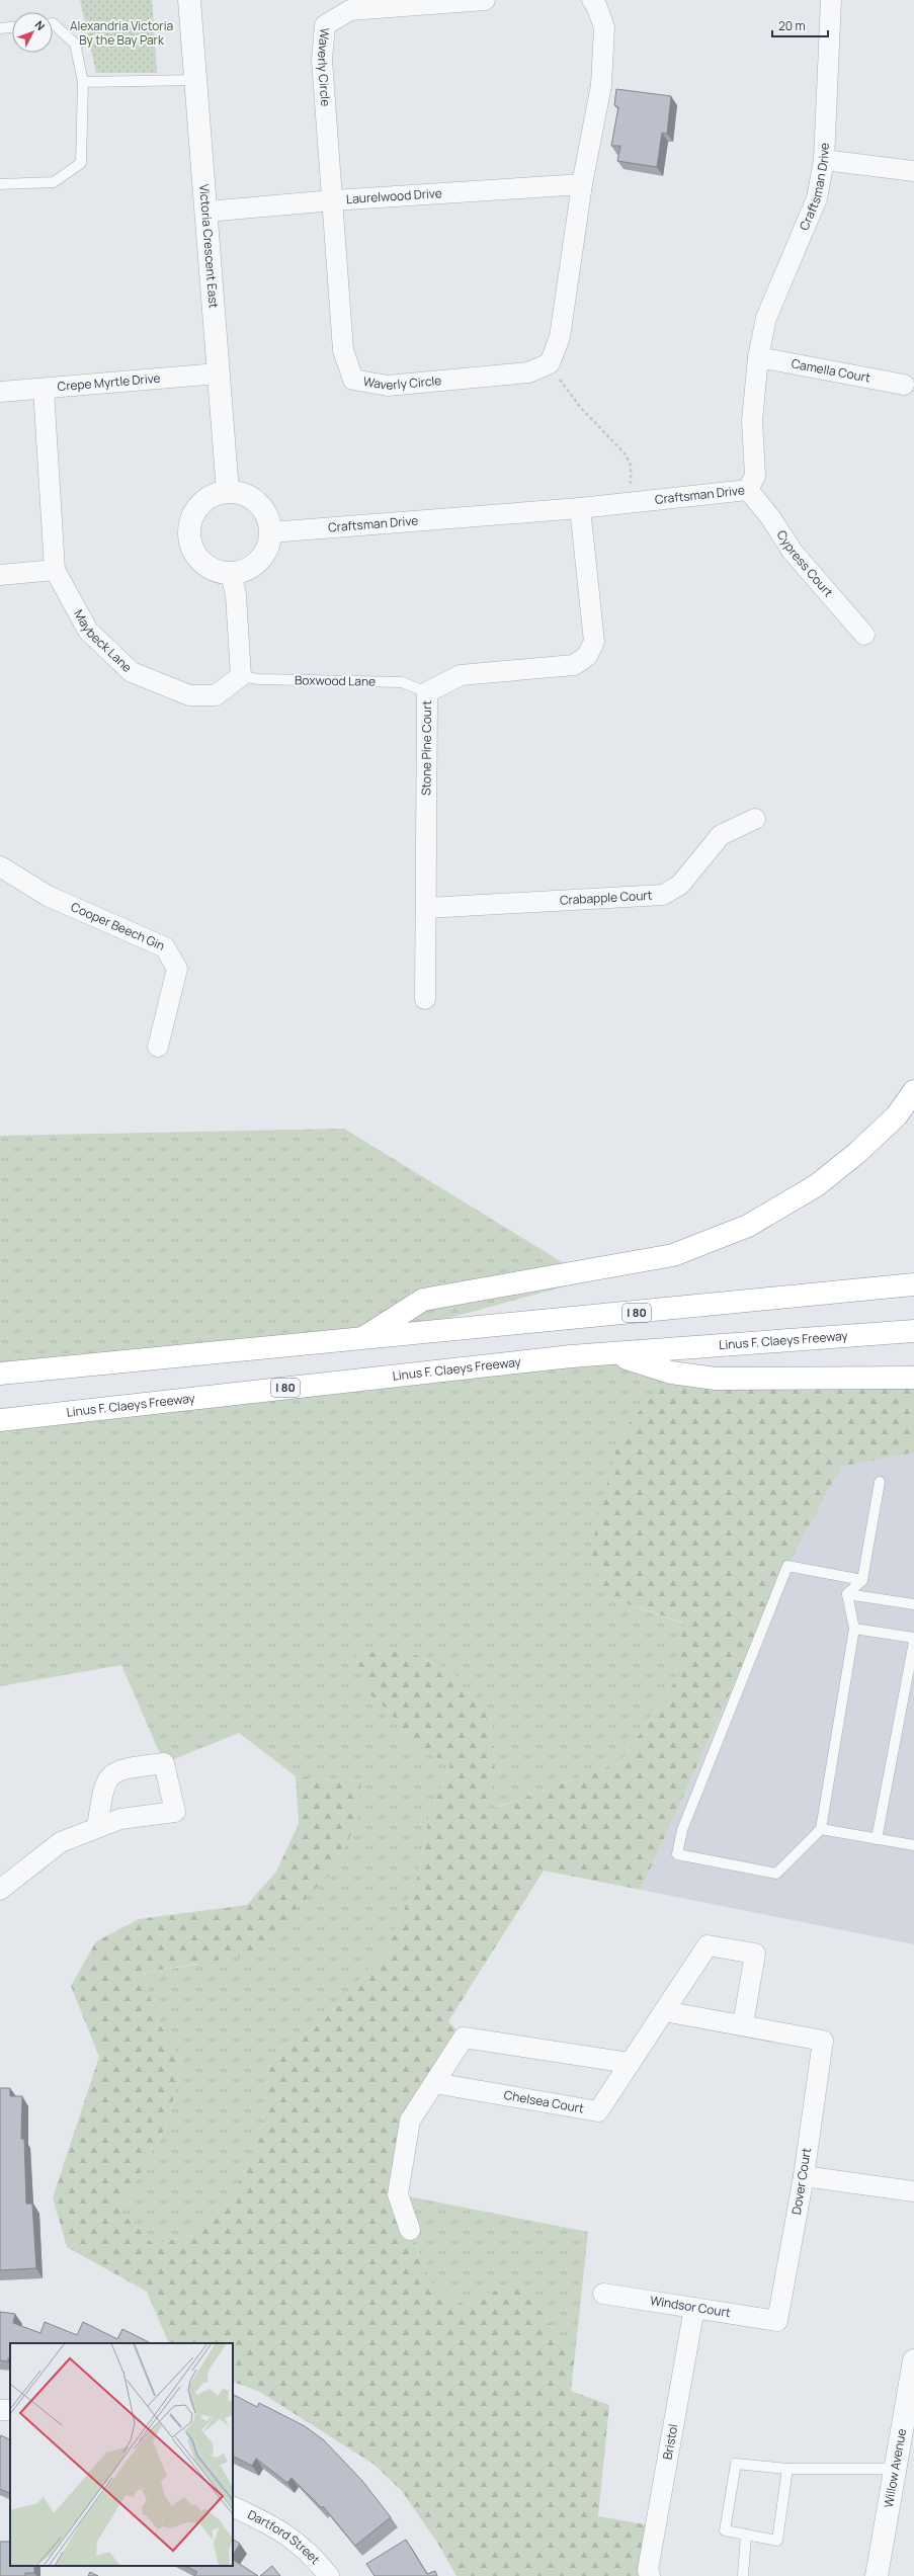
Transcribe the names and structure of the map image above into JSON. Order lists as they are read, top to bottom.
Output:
{
  "streets": {
    "highway": ["I 80", "Linus F. Claeys Freeway"],
    "street": [
      "Waverly Circle",
      "Craftsman Drive",
      "Laurelwood Drive",
      "Victoria Crescent East",
      "Camella Court",
      "Crepe Myrtle Drive",
      "Cypress Court",
      "Maybeck Lane",
      "Stone Pine Court",
      "Crabapple Court",
      "Cooper Beech Gin",
      "Chelsea Court",
      "Dover Court",
      "Windsor Court",
      "Bristol",
      "Willow Avenue",
      "Dartford Street"
    ],
    "lane": ["Boxwood Lane"]
  },
  "crossings": [
    ["Waverly Circle", "Laurelwood Drive"],
    ["Craftsman Drive", "Victoria Crescent East"],
    ["Craftsman Drive", "Camella Court"],
    ["Craftsman Drive", "Cypress Court"],
    ["Craftsman Drive", "Stone Pine Court"],
    ["Laurelwood Drive", "Victoria Crescent East"],
    ["Victoria Crescent East", "Crepe Myrtle Drive"],
    ["Crepe Myrtle Drive", "Maybeck Lane"],
    ["Maybeck Lane", "Boxwood Lane"],
    ["Boxwood Lane", "Stone Pine Court"],
    ["Stone Pine Court", "Crabapple Court"],
    ["Chelsea Court", "Dover Court"],
    ["Dover Court", "Windsor Court"],
    ["Windsor Court", "Bristol"]
  ],
  "parks": ["Alexandria Victoria By the Bay Park"],
  "scale_bar": "20 m",
  "north": "top right"
}
